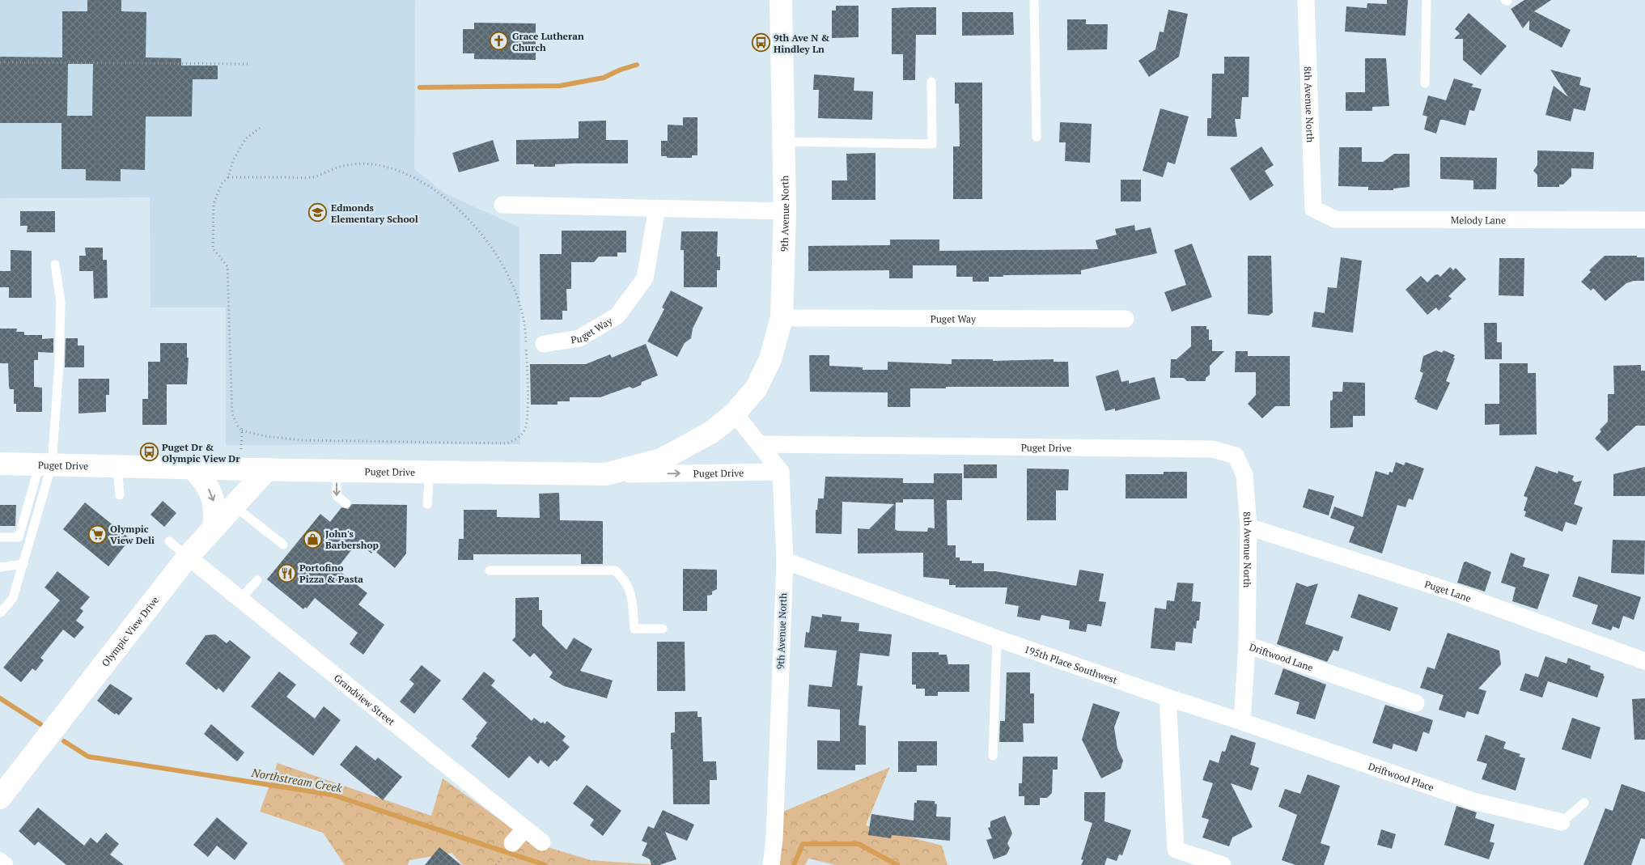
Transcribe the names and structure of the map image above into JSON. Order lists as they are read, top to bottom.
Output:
{
  "streets": {
    "main road": ["9th Avenue North", "Puget Drive", "Olympic View Drive"],
    "street": [
      "8th Avenue North",
      "Melody Lane",
      "Puget Way",
      "Puget Lane",
      "Driftwood Lane",
      "195th Place Southwest",
      "Grandview Street",
      "Driftwood Place"
    ]
  },
  "crossings": [
    ["8th Avenue North", "Melody Lane"],
    ["8th Avenue North", "Puget Drive"],
    ["8th Avenue North", "Puget Lane"],
    ["8th Avenue North", "Driftwood Lane"],
    ["9th Avenue North", "Puget Way"],
    ["9th Avenue North", "Puget Drive"],
    ["9th Avenue North", "195th Place Southwest"],
    ["Puget Drive", "Olympic View Drive"],
    ["Olympic View Drive", "Grandview Street"],
    ["Driftwood Lane", "Driftwood Place"]
  ],
  "water": ["Northstream Creek"],
  "places": {
    "church": ["Grace Lutheran Church"],
    "bus stop": ["9th Ave N & Hindley Ln", "Puget Dr & Olympic View Dr"],
    "school or university": ["Edmonds Elementary School"],
    "supermarket": ["Olympic View Deli"],
    "shop": ["John's Barbershop"],
    "restaurant": ["Portofino Pizza & Pasta"]
  }
}
